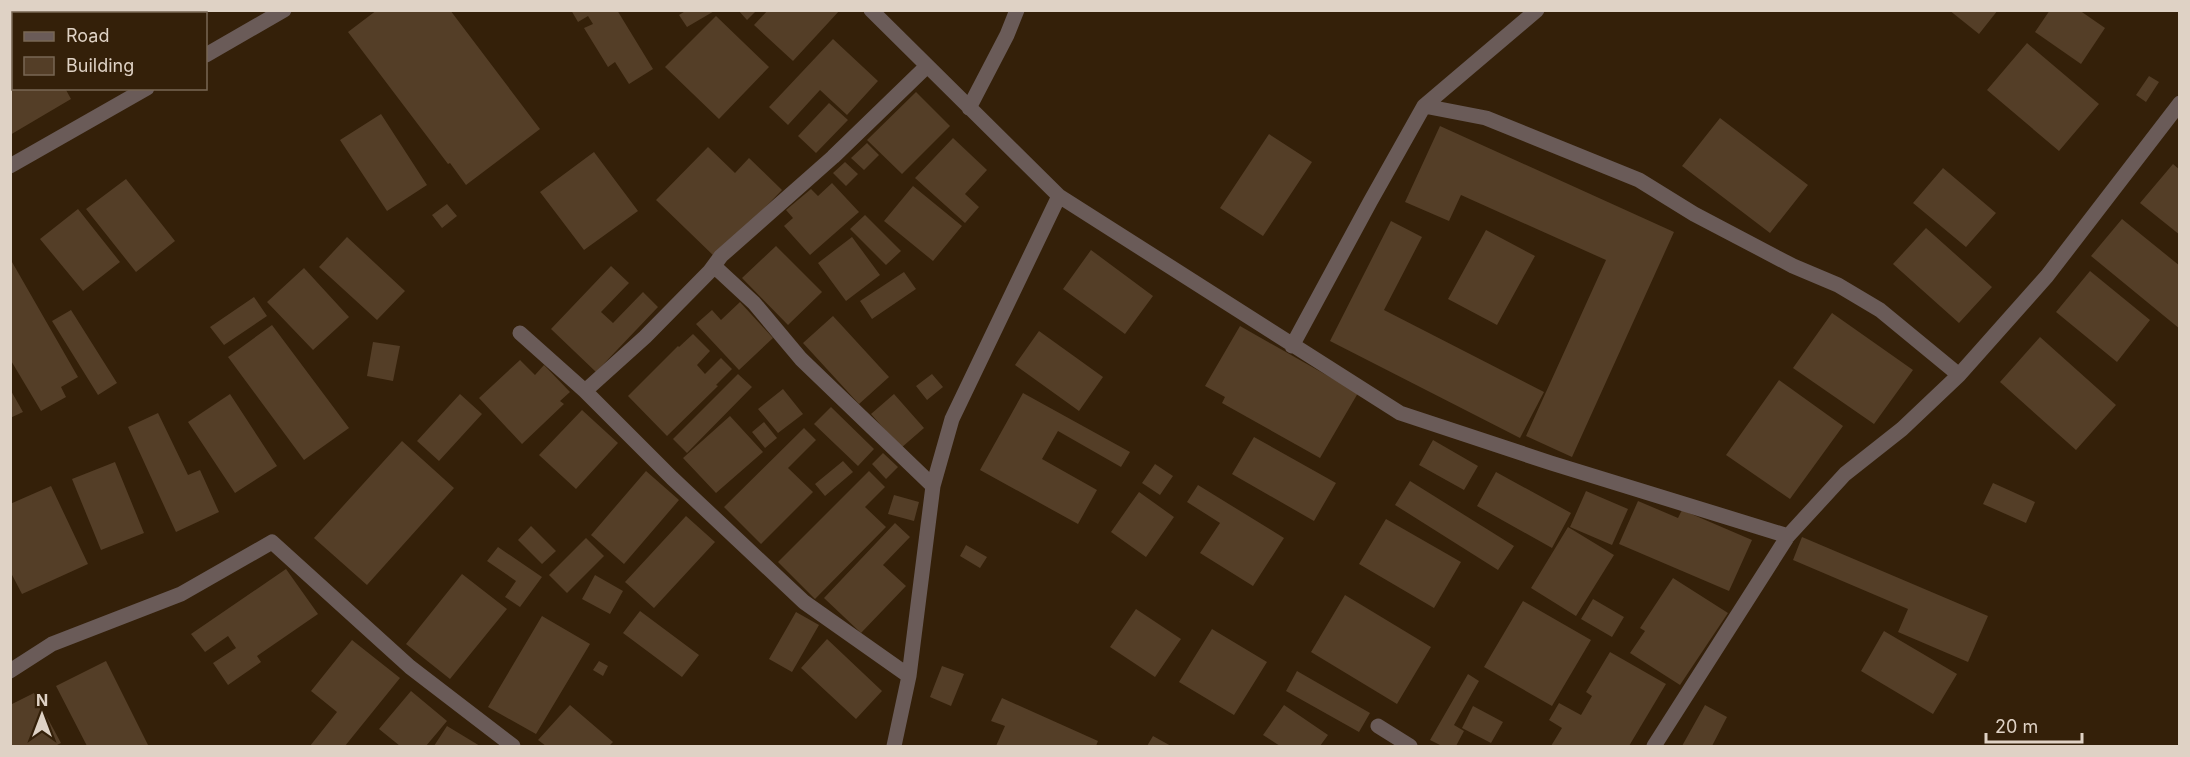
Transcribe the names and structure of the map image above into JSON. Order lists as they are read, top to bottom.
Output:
{
  "legend": ["Road", "Building"],
  "scale_bar": "20 m",
  "north": "top"
}
